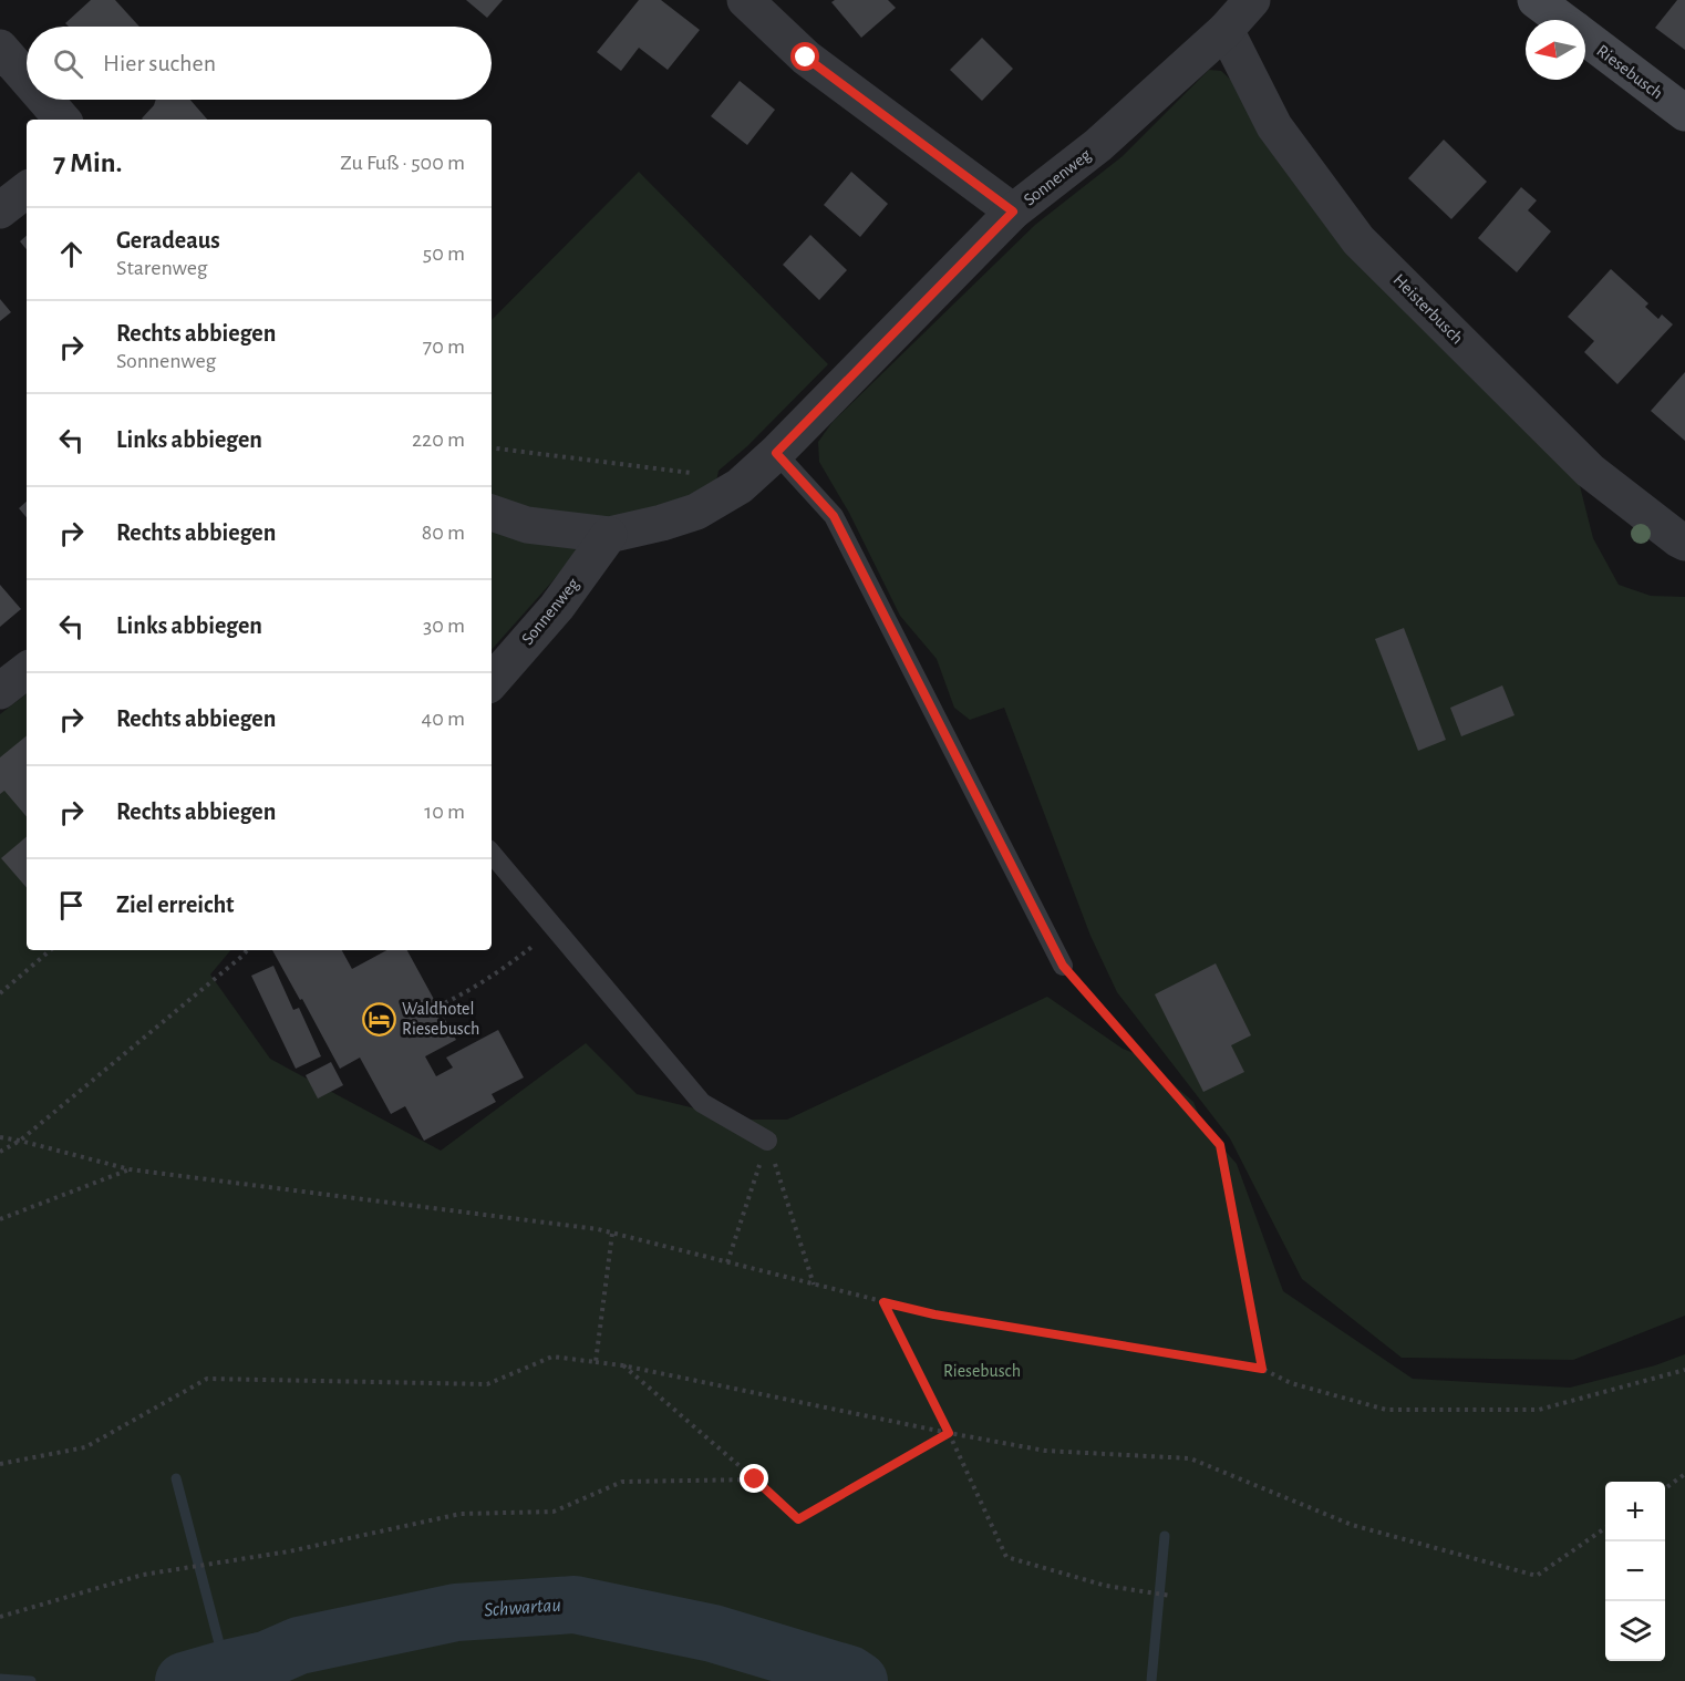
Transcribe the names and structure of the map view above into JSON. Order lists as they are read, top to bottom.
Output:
{
  "streets": {
    "main road": ["Riesebusch"],
    "street": ["Sonnenweg", "Heisterbusch"]
  },
  "crossings": [
    ["Sonnenweg", "Heisterbusch"]
  ],
  "water": ["Schwartau"],
  "parks": ["Riesebusch"],
  "places": {
    "hotel": ["Waldhotel Riesebusch"]
  },
  "north": "left",
  "page": {
    "search": "Hier suchen",
    "heading": ["7 Min.", "Zu Fuß · 500 m"],
    "list": [
      ["Geradeaus", "Starenweg", "50 m"],
      ["Rechts abbiegen", "Sonnenweg", "70 m"],
      ["Links abbiegen", "220 m"],
      ["Rechts abbiegen", "80 m"],
      ["Links abbiegen", "30 m"],
      ["Rechts abbiegen", "40 m"],
      ["Rechts abbiegen", "10 m"],
      "Ziel erreicht"
    ],
    "map_buttons": ["+", "−"]
  }
}
